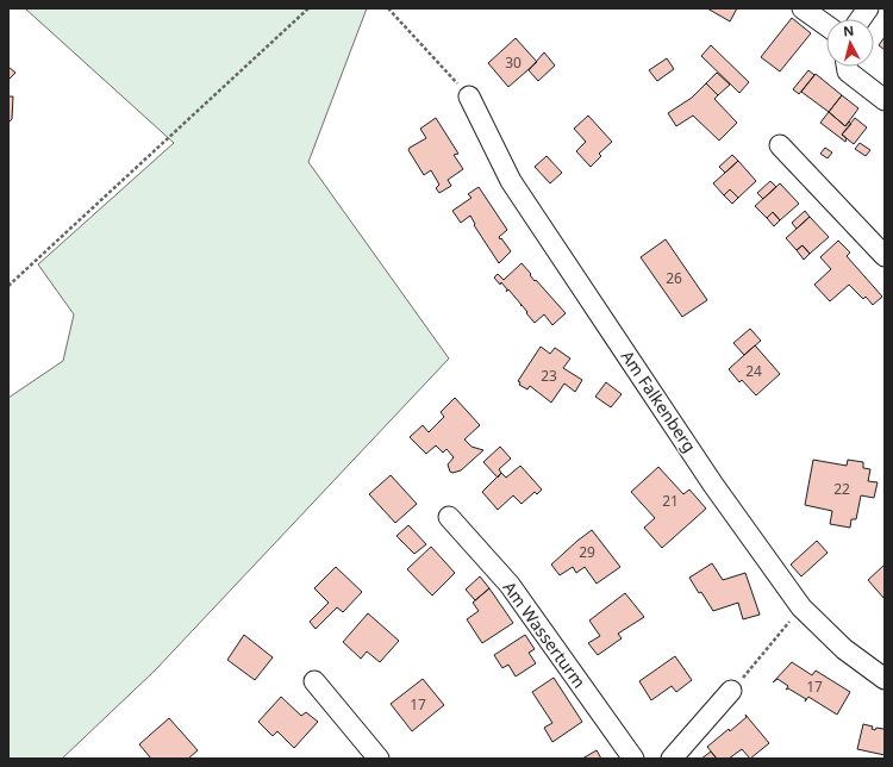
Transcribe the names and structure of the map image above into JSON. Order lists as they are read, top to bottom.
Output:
{
  "streets": {
    "street": ["Am Falkenberg", "Am Wasserturm"]
  },
  "house_numbers": [
    "30",
    "26",
    "24",
    "23",
    "22",
    "21",
    "29",
    "17",
    "17"
  ],
  "north": "top"
}
